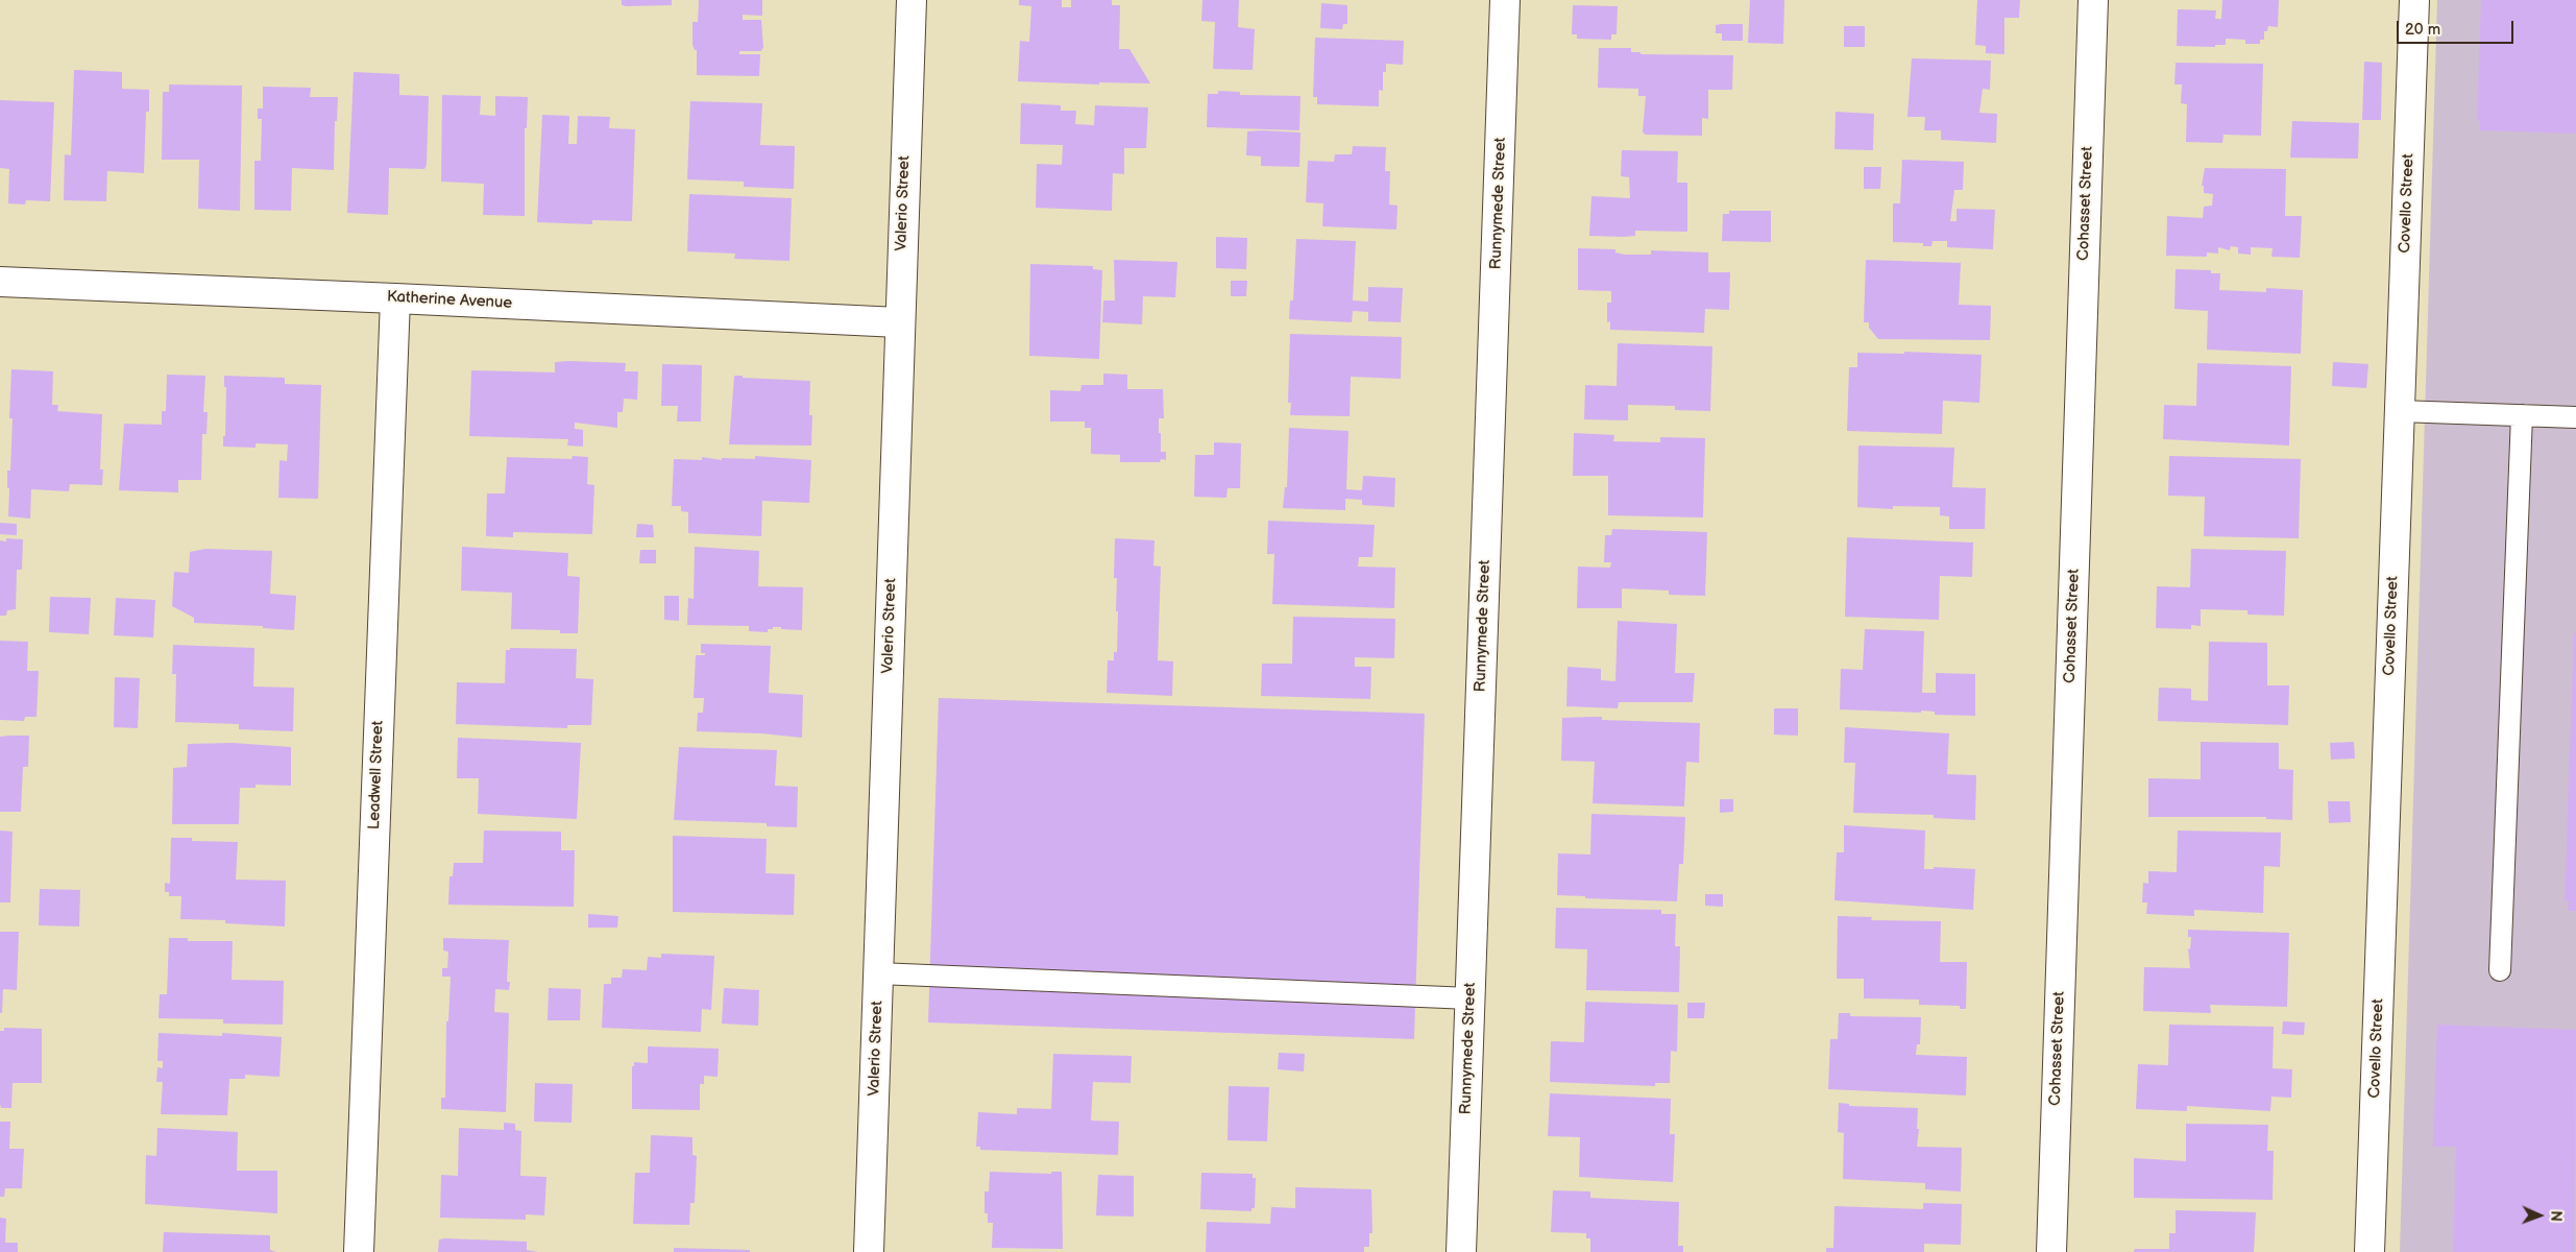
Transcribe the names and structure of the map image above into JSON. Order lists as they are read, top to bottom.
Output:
{
  "streets": {
    "street": [
      "Valerio Street",
      "Runnymede Street",
      "Cohasset Street",
      "Covello Street",
      "Katherine Avenue",
      "Leadwell Street"
    ]
  },
  "crossings": [
    ["Valerio Street", "Katherine Avenue"],
    ["Katherine Avenue", "Leadwell Street"]
  ],
  "scale_bar": "20 m",
  "north": "right"
}
